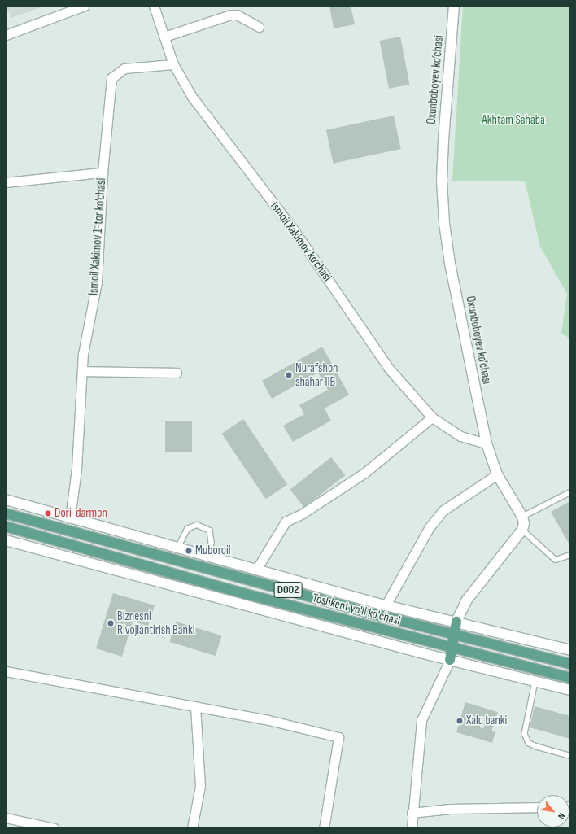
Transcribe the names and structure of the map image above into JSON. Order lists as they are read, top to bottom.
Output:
{
  "streets": {
    "main road": ["D002", "Toshkent yo'li ko'chasi"],
    "street": ["Oxunboboyev ko‘chasi", "Ismoil Xakimov 1-tor ko‘chasi", "Ismoil Xakimov ko‘chasi"]
  },
  "crossings": [
    ["Oxunboboyev ko‘chasi", "Ismoil Xakimov ko‘chasi"],
    ["Ismoil Xakimov 1-tor ko‘chasi", "Ismoil Xakimov ko‘chasi"]
  ],
  "parks": ["Akhtam Sahaba"],
  "places": [
    "Nurafshon shahar IIB",
    "Dori-darmon",
    "Muboroil",
    "Biznesni Rivojlantirish Banki",
    "Xalq banki"
  ],
  "north": "bottom right"
}
